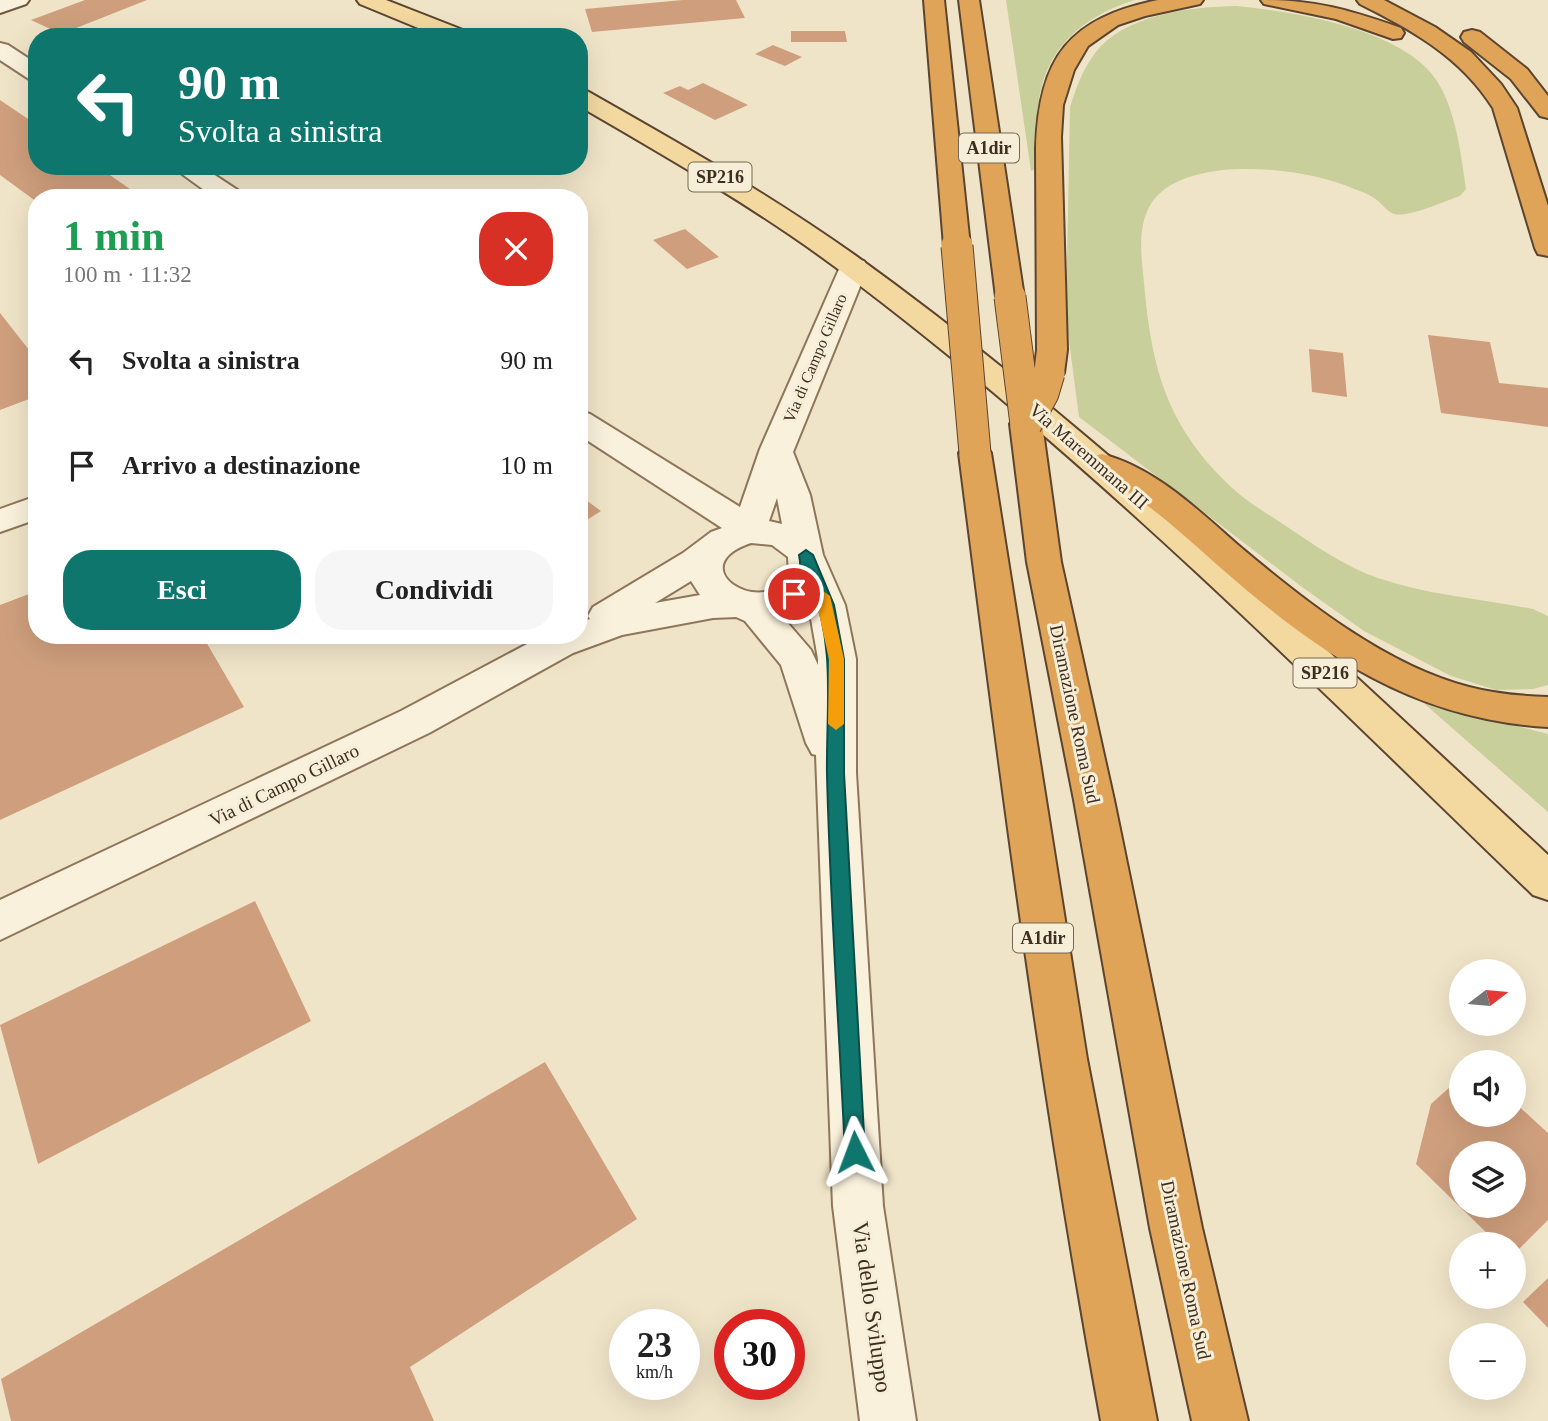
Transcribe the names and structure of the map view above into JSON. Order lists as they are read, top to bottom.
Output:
{
  "streets": {
    "highway": ["A1dir", "Diramazione Roma Sud"],
    "main road": ["SP216", "Via Maremmana III"],
    "street": ["Via di Campo Gillaro", "Via dello Sviluppo"]
  },
  "crossings": [
    ["Via di Campo Gillaro", "Via Maremmana III"],
    ["Via di Campo Gillaro", "Via dello Sviluppo"]
  ],
  "north": "right",
  "page": {
    "turn": ["90 m", "Svolta a sinistra"],
    "heading": ["1 min", "100 m · 11:32"],
    "list": [
      {
        "name": "Svolta a sinistra",
        "value": "90 m"
      },
      {
        "name": "Arrivo a destinazione",
        "value": "10 m"
      }
    ],
    "buttons": ["Esci", "Condividi"],
    "map_buttons": ["+", "−"],
    "speed": "23 km/h",
    "limit": "30"
  }
}
